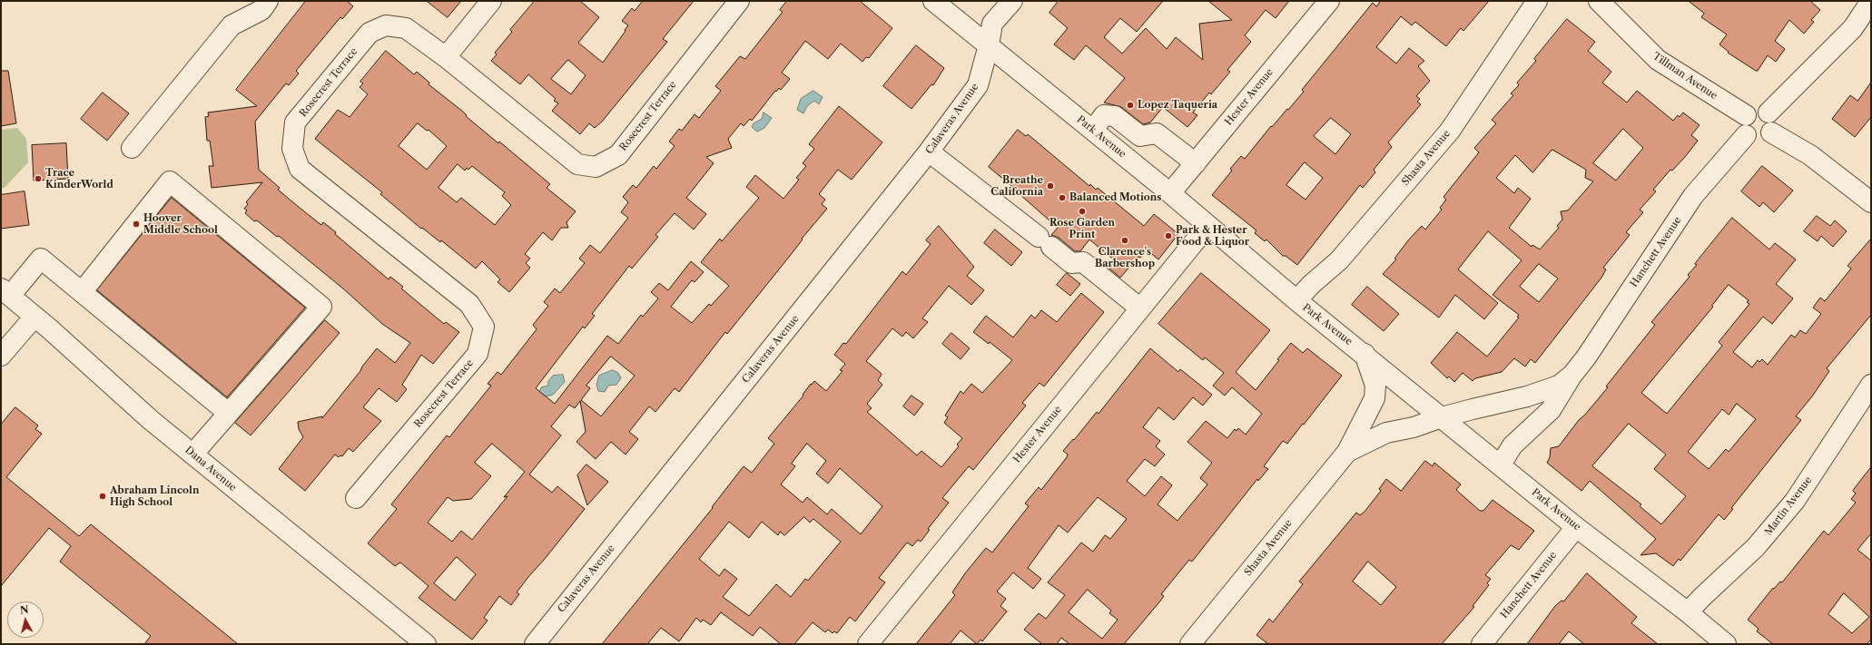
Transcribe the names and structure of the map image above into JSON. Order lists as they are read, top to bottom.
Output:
{
  "streets": {
    "street": [
      "Tillman Avenue",
      "Rosecrest Terrace",
      "Hester Avenue",
      "Calaveras Avenue",
      "Park Avenue",
      "Shasta Avenue",
      "Hanchett Avenue",
      "Dana Avenue",
      "Martin Avenue"
    ]
  },
  "crossings": [
    ["Tillman Avenue", "Hanchett Avenue"],
    ["Hester Avenue", "Park Avenue"],
    ["Calaveras Avenue", "Park Avenue"],
    ["Park Avenue", "Shasta Avenue"],
    ["Park Avenue", "Hanchett Avenue"],
    ["Park Avenue", "Martin Avenue"],
    ["Shasta Avenue", "Hanchett Avenue"]
  ],
  "places": [
    "Lopez Taqueria",
    "Trace KinderWorld",
    "Breathe California",
    "Balanced Motions",
    "Rose Garden Print",
    "Hoover Middle School",
    "Park & Hester Food & Liquor",
    "Clarence's Barbershop",
    "Abraham Lincoln High School"
  ],
  "north": "top"
}
